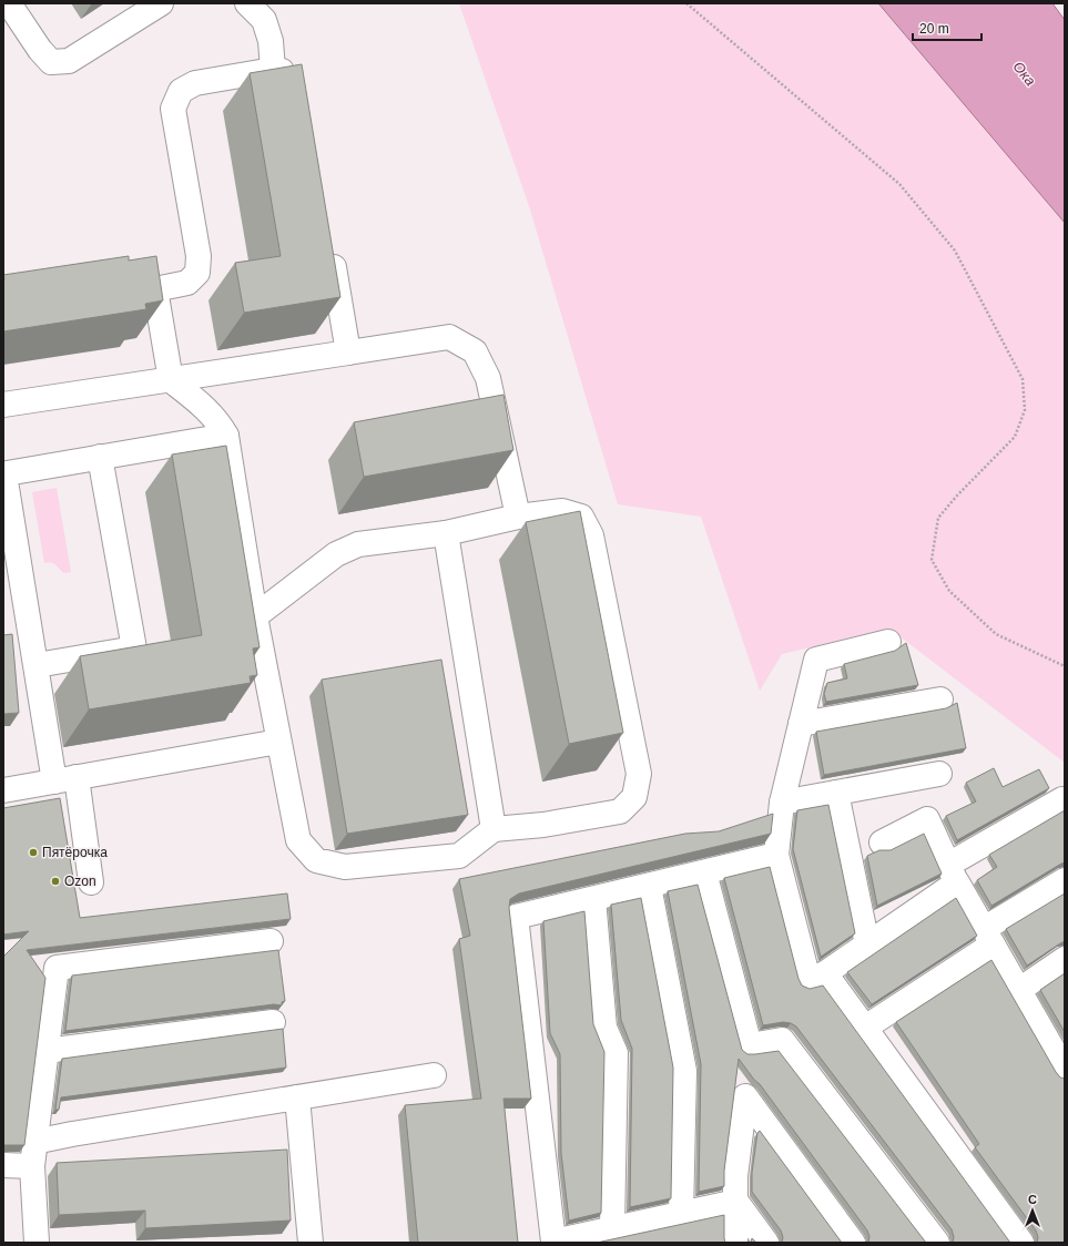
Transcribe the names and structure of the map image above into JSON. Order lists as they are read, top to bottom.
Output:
{
  "water": ["Ока"],
  "places": ["Пятёрочка", "Ozon"],
  "scale_bar": "20 m",
  "north": "top"
}
